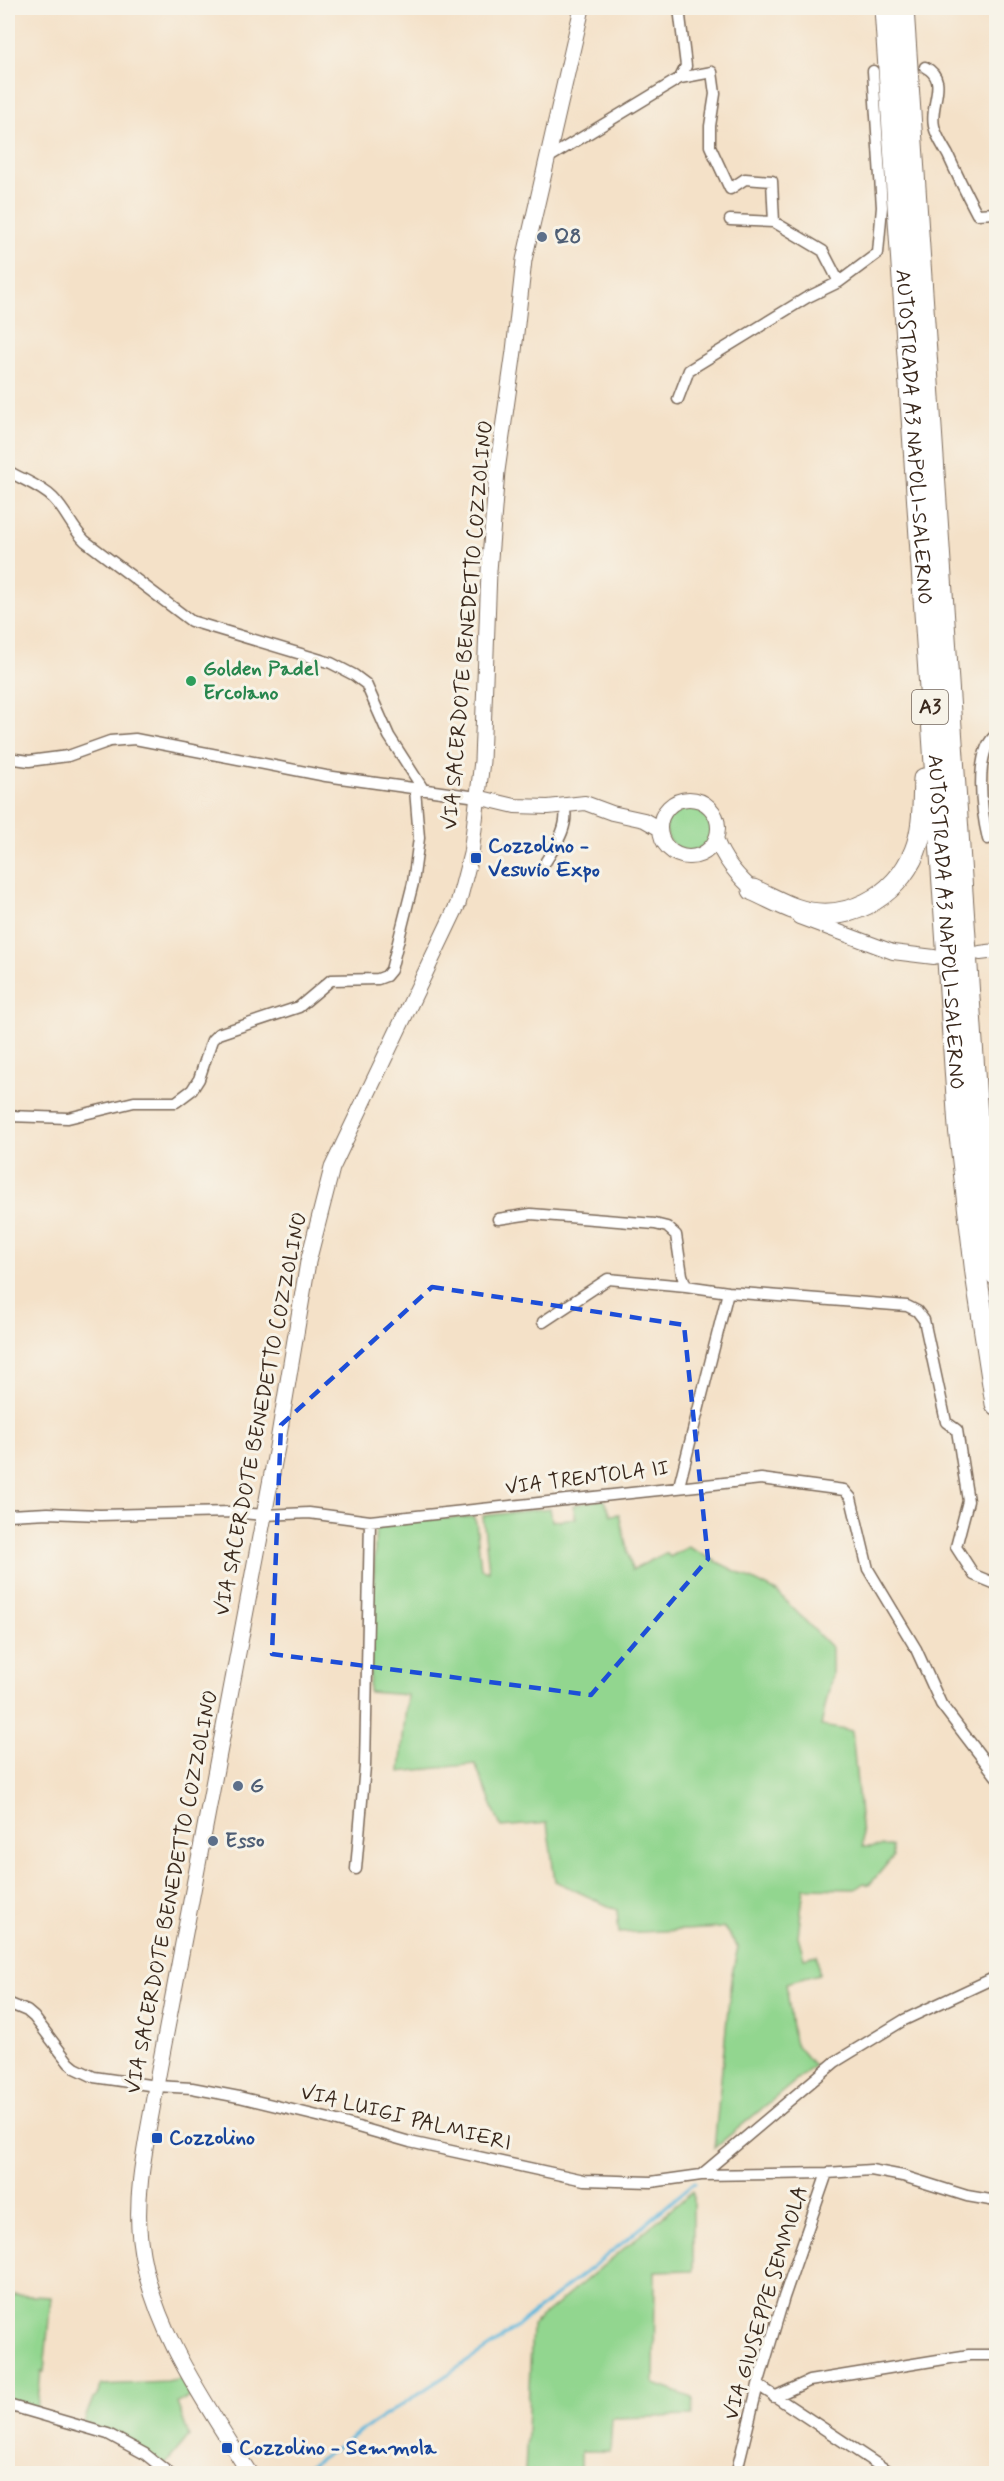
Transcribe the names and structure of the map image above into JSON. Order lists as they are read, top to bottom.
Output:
{
  "streets": {
    "highway": ["AUTOSTRADA A3 NAPOLI-SALERNO", "A3"],
    "main road": ["VIA SACERDOTE BENEDETTO COZZOLINO"],
    "street": ["VIA TRENTOLA II", "VIA LUIGI PALMIERI", "VIA GIUSEPPE SEMMOLA"]
  },
  "crossings": [
    ["VIA SACERDOTE BENEDETTO COZZOLINO", "VIA TRENTOLA II"],
    ["VIA SACERDOTE BENEDETTO COZZOLINO", "VIA LUIGI PALMIERI"],
    ["VIA LUIGI PALMIERI", "VIA GIUSEPPE SEMMOLA"]
  ],
  "places": {
    "other": [
      "Q8",
      "Golden Padel Ercolano",
      "G",
      "Esso"
    ],
    "transit": ["Cozzolino - Vesuvio Expo", "Cozzolino", "Cozzolino - Semmola"]
  }
}
